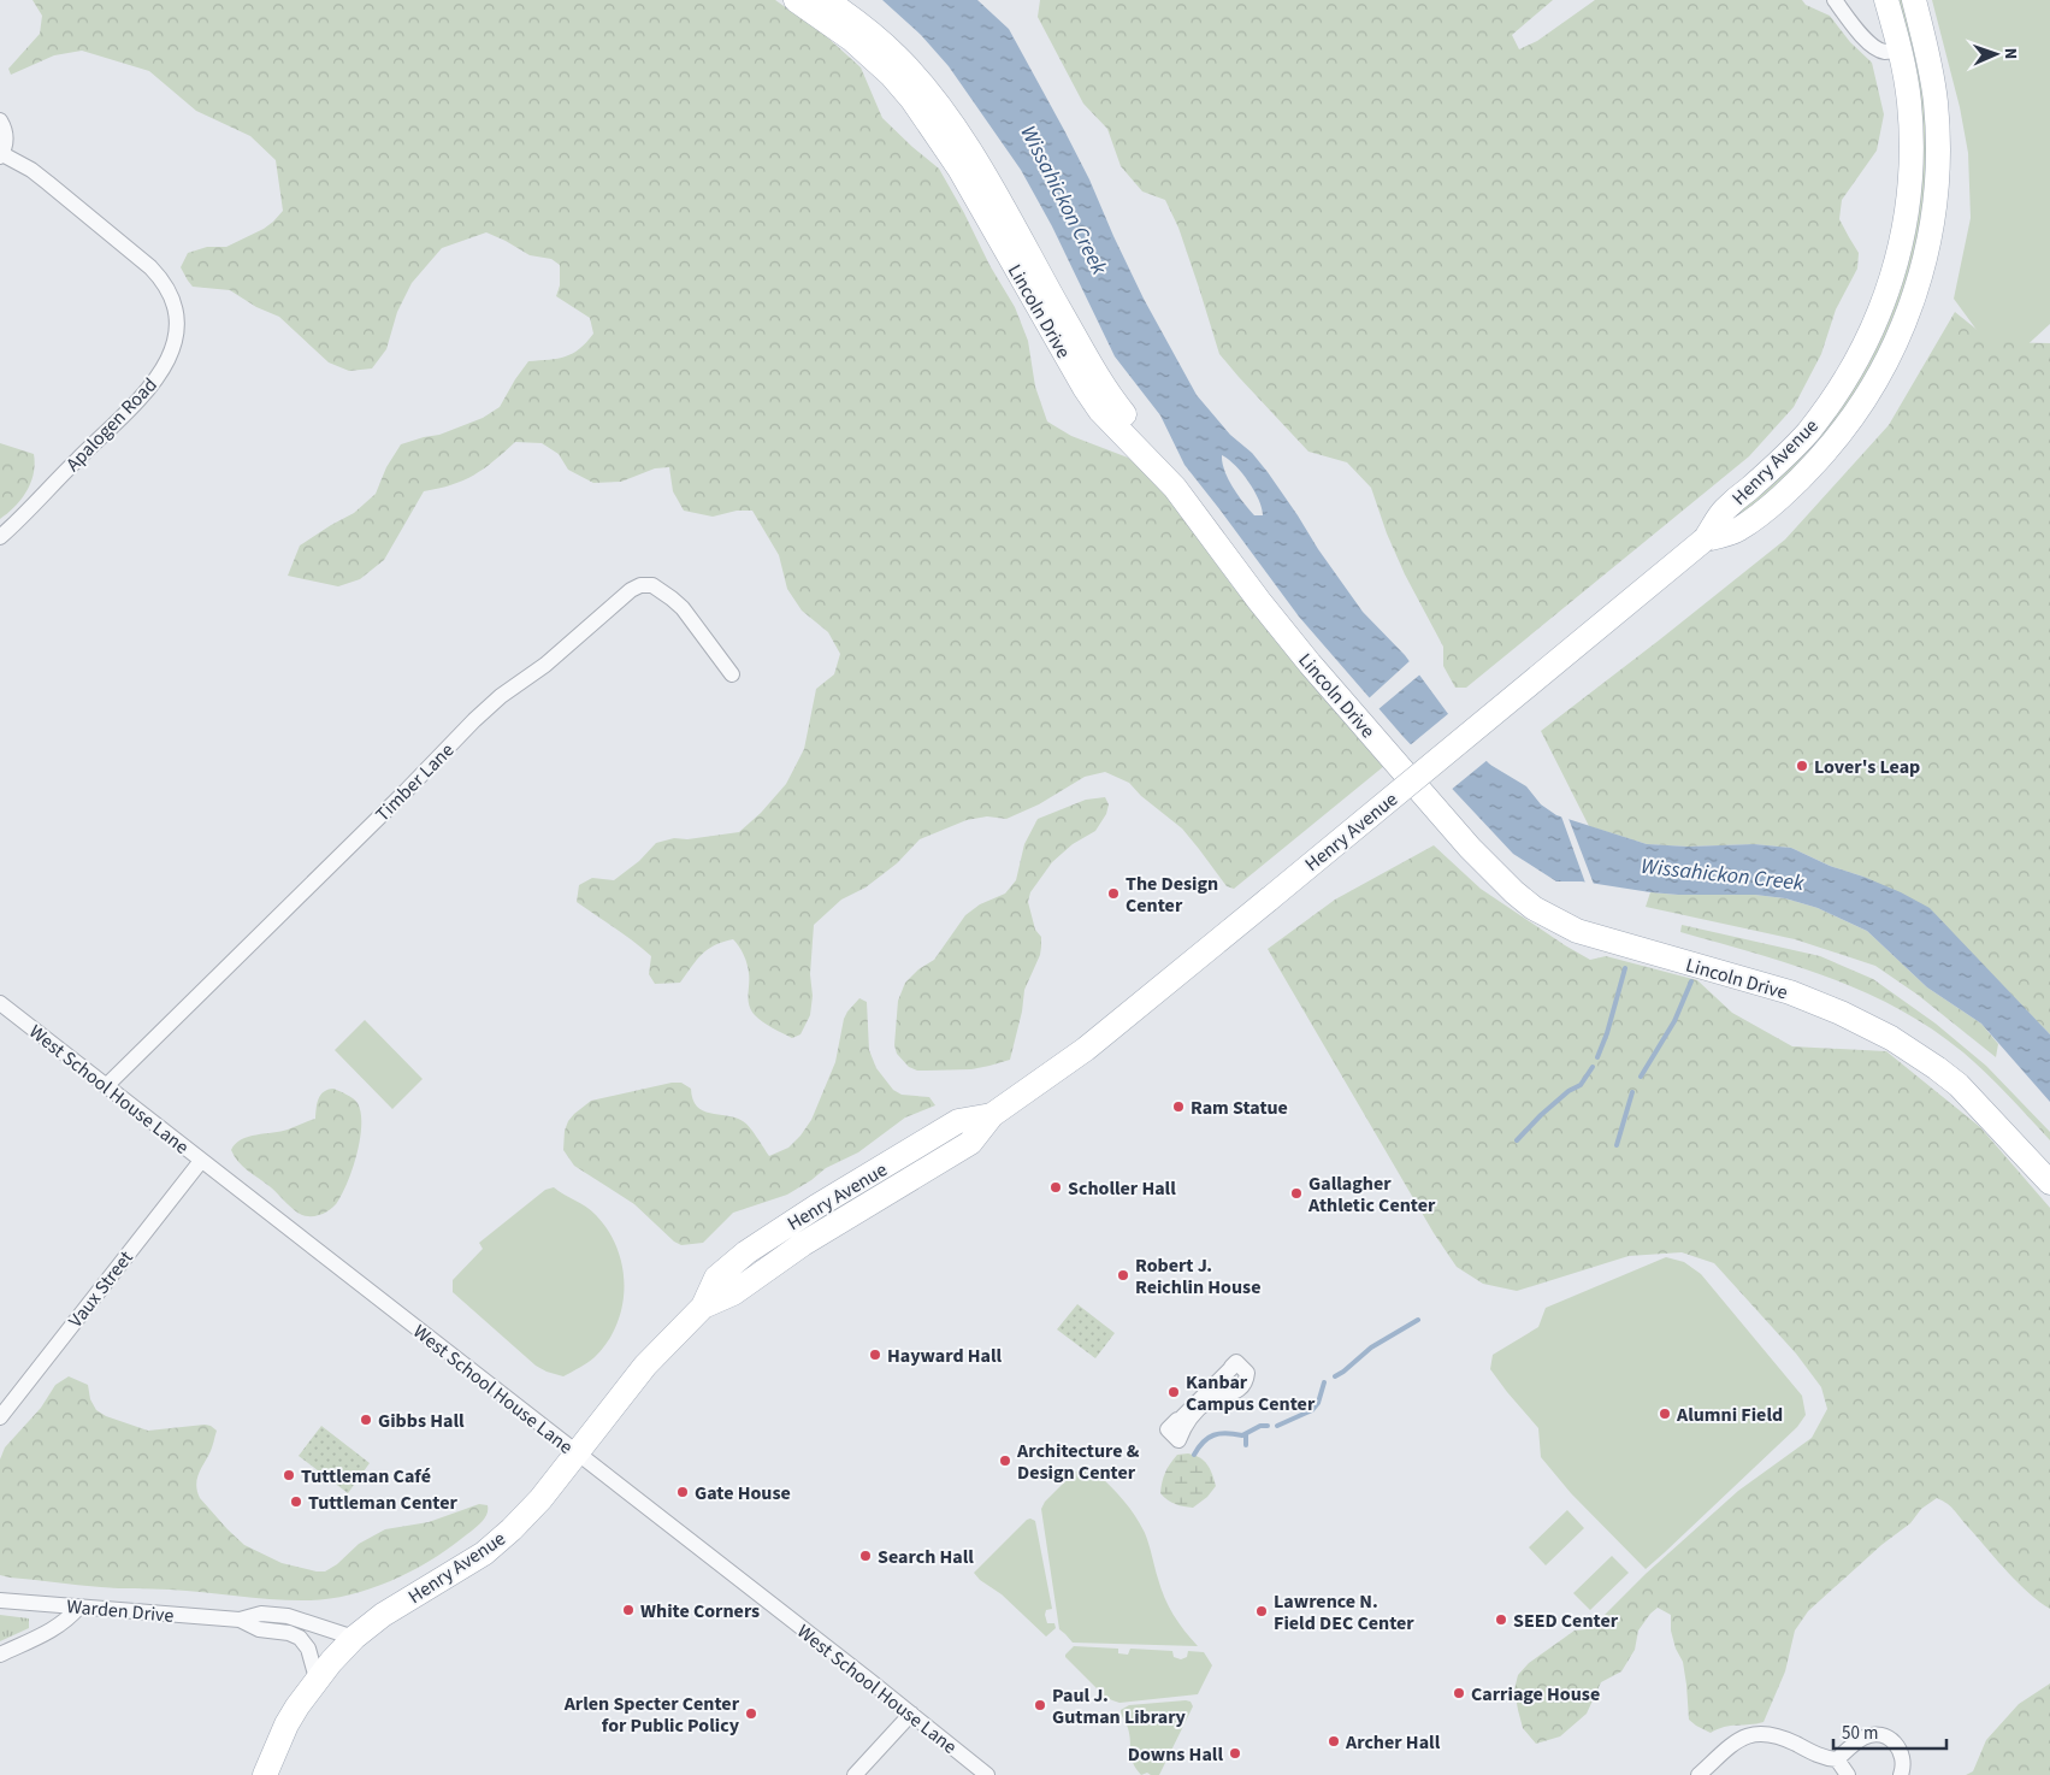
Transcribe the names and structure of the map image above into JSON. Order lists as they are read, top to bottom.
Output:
{
  "streets": {
    "main road": ["Lincoln Drive", "Henry Avenue"],
    "street": [
      "Apalogen Road",
      "Timber Lane",
      "West School House Lane",
      "Vaux Street",
      "Warden Drive"
    ]
  },
  "crossings": [
    ["Henry Avenue", "West School House Lane"],
    ["Henry Avenue", "Warden Drive"],
    ["Timber Lane", "West School House Lane"],
    ["West School House Lane", "Vaux Street"]
  ],
  "water": ["Wissahickon Creek"],
  "places": [
    "Lover's Leap",
    "The Design Center",
    "Ram Statue",
    "Scholler Hall",
    "Gallagher Athletic Center",
    "Robert J. Reichlin House",
    "Hayward Hall",
    "Kanbar Campus Center",
    "Alumni Field",
    "Gibbs Hall",
    "Architecture & Design Center",
    "Tuttleman Café",
    "Gate House",
    "Tuttleman Center",
    "Search Hall",
    "White Corners",
    "Lawrence N. Field DEC Center",
    "SEED Center",
    "Carriage House",
    "Paul J. Gutman Library",
    "Arlen Specter Center for Public Policy",
    "Archer Hall",
    "Downs Hall"
  ],
  "scale_bar": "50 m",
  "north": "right"
}
